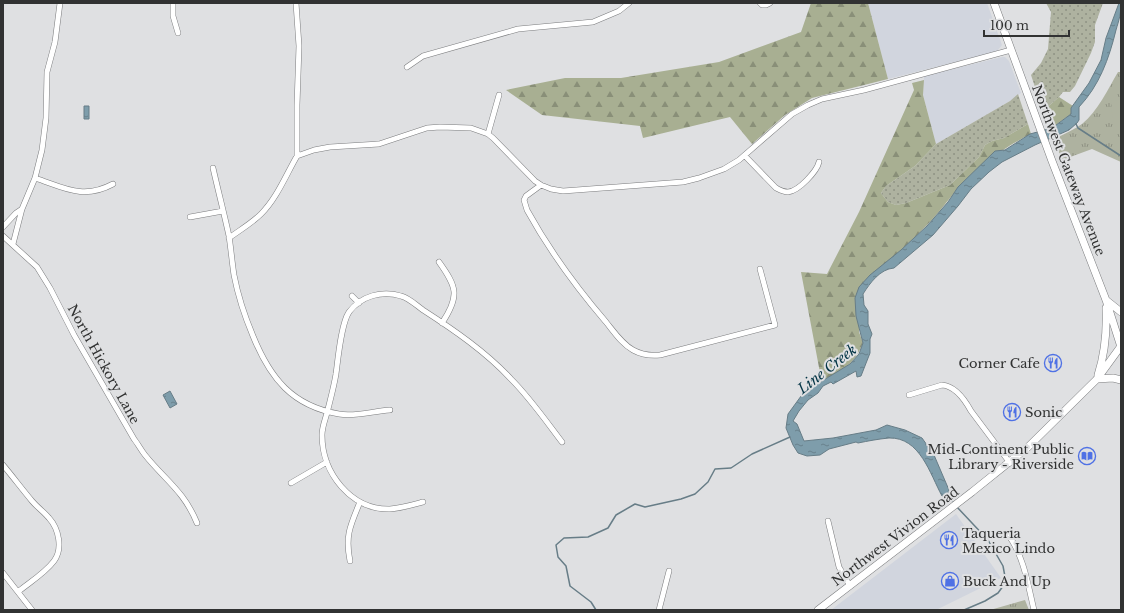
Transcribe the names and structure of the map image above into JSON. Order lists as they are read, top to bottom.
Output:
{
  "streets": {
    "main road": ["Northwest Gateway Avenue", "Northwest Vivion Road"],
    "street": ["North Hickory Lane"]
  },
  "crossings": [
    ["Northwest Gateway Avenue", "Northwest Vivion Road"]
  ],
  "water": ["Line Creek"],
  "places": {
    "restaurant": ["Corner Cafe", "Sonic", "Taqueria Mexico Lindo"],
    "library": ["Mid-Continent Public Library - Riverside"],
    "shop": ["Buck And Up"]
  },
  "scale_bar": "100 m"
}
